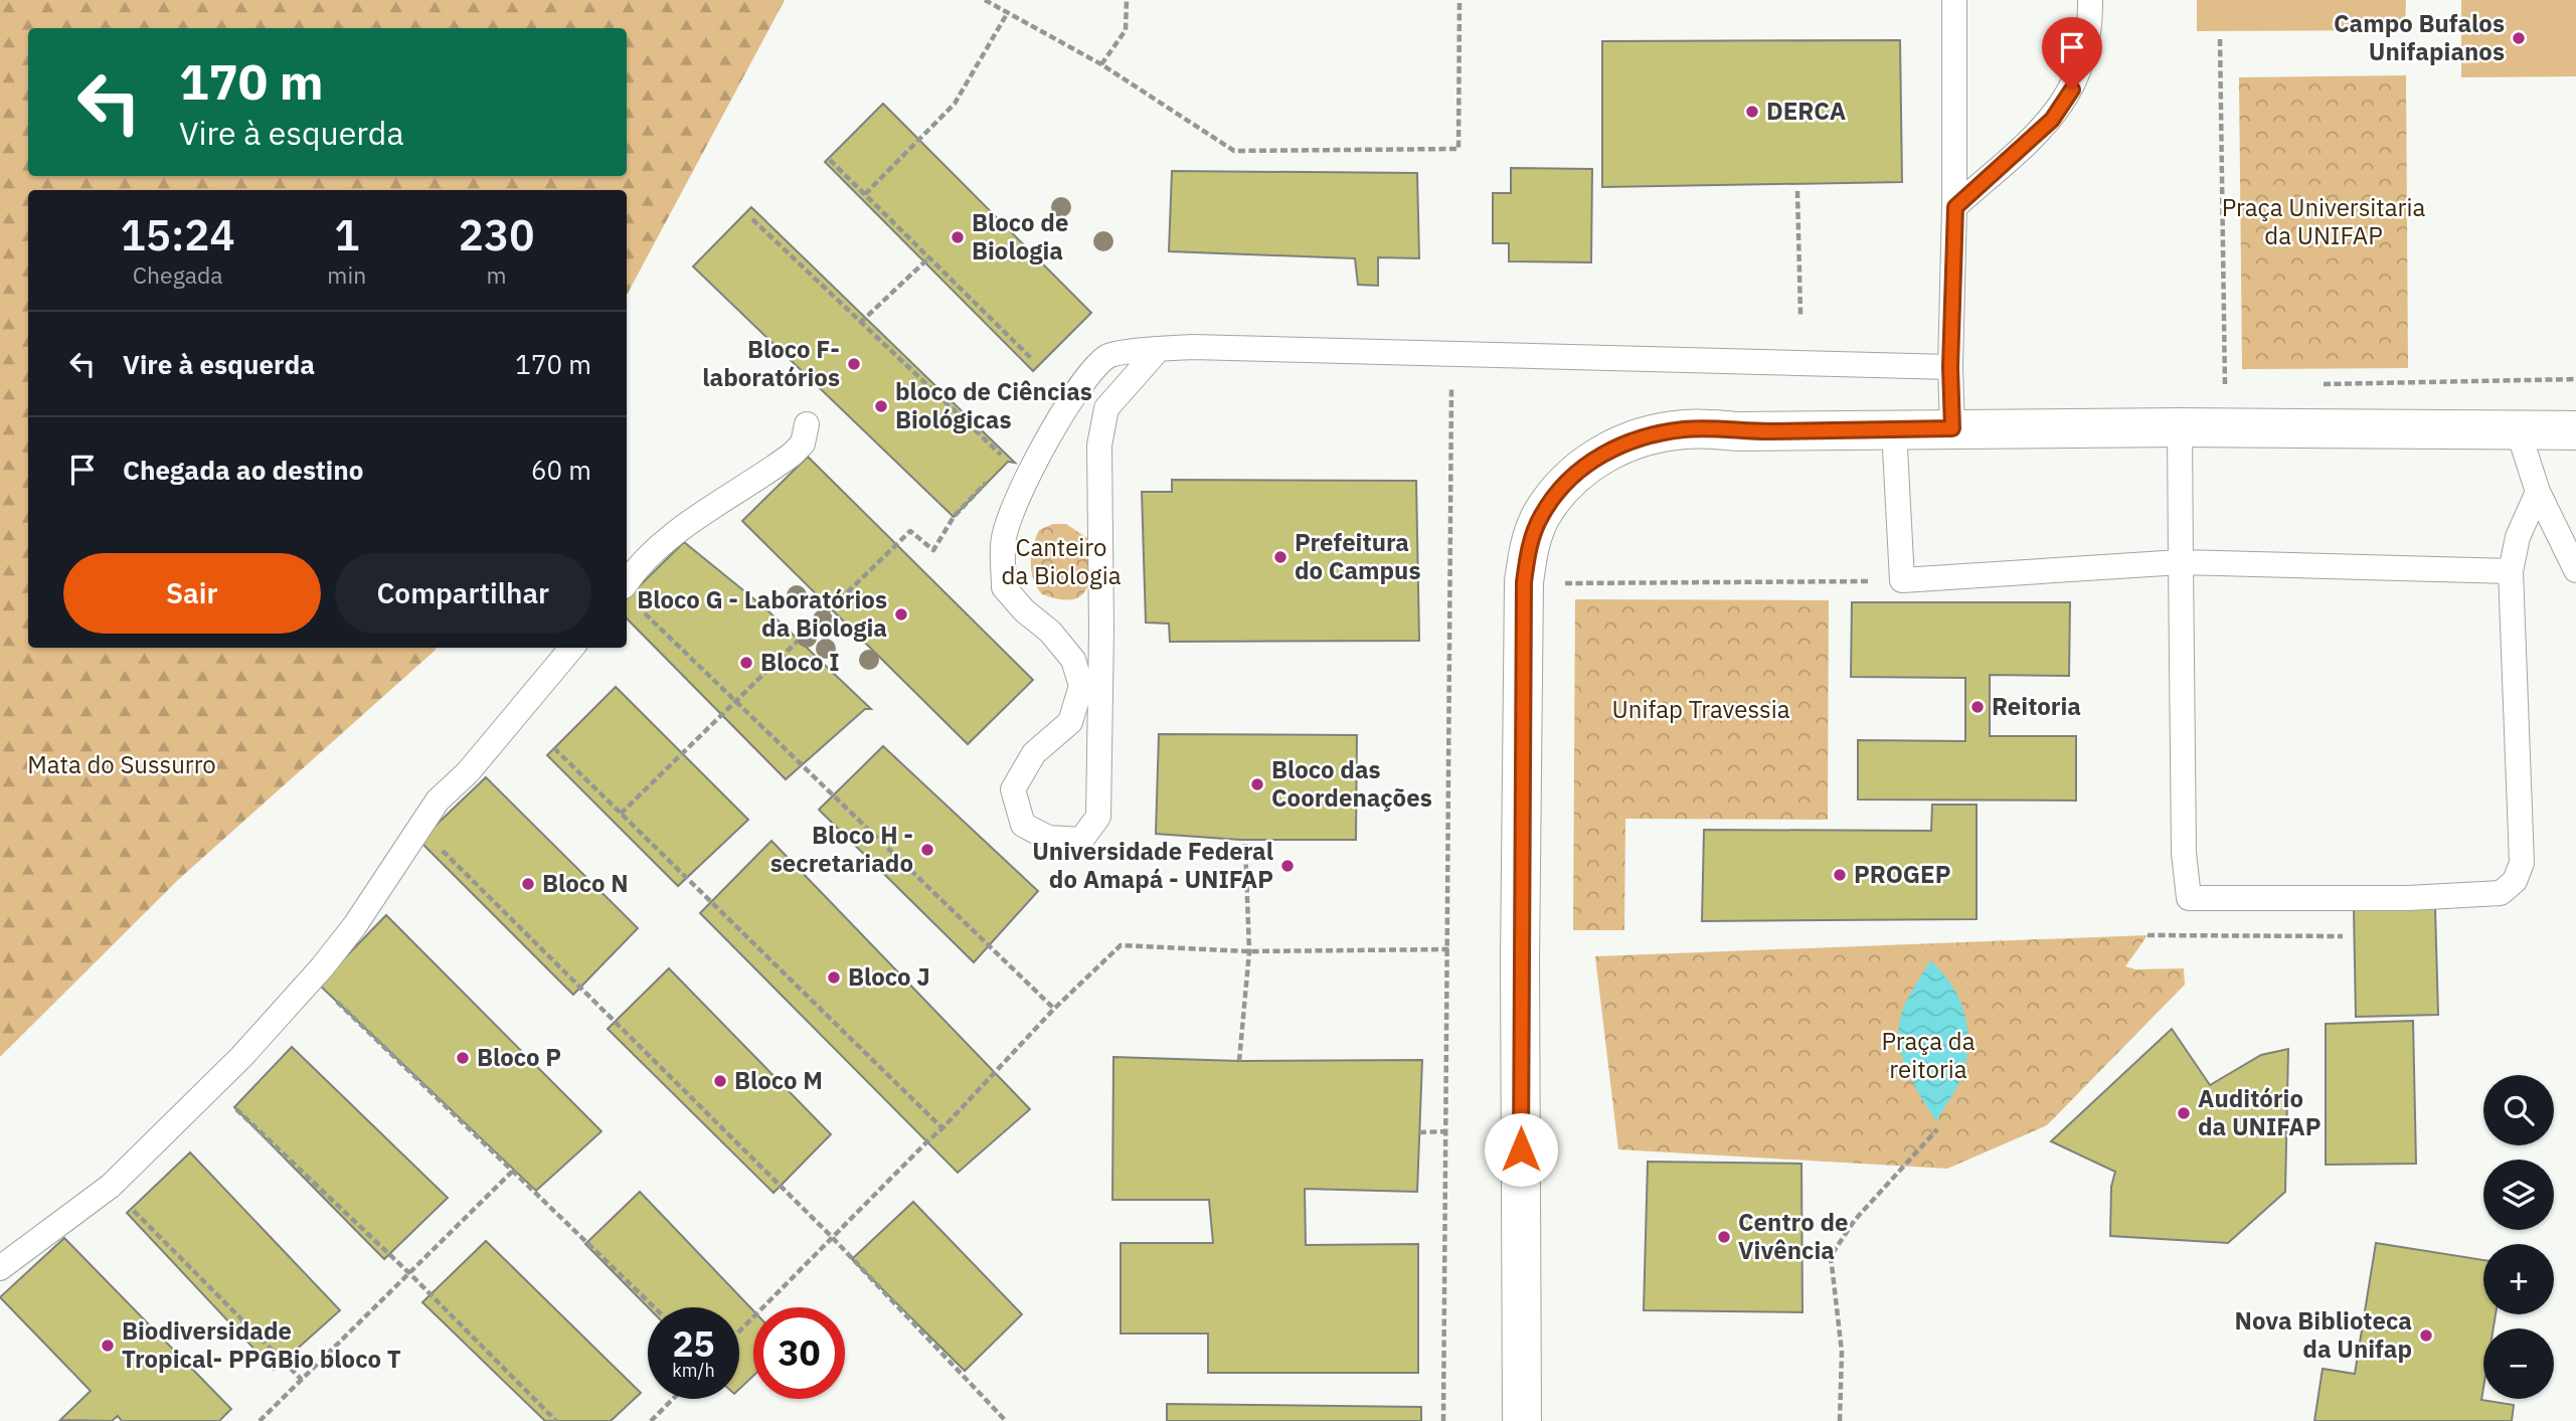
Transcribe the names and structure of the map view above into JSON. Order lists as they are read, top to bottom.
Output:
{
  "parks": [
    "Praça Universitaria da UNIFAP",
    "Canteiro da Biologia",
    "Unifap Travessia",
    "Mata do Sussurro",
    "Praça da reitoria"
  ],
  "places": [
    "Campo Bufalos Unifapianos",
    "DERCA",
    "Bloco de Biologia",
    "Bloco F- laboratórios",
    "bloco de Ciências Biológicas",
    "Prefeitura do Campus",
    "Bloco G - Laboratórios da Biologia",
    "Bloco I",
    "Reitoria",
    "Bloco das Coordenações",
    "Bloco H - secretariado",
    "Universidade Federal do Amapá - UNIFAP",
    "PROGEP",
    "Bloco N",
    "Bloco J",
    "Bloco P",
    "Bloco M",
    "Auditório da UNIFAP",
    "Centro de Vivência",
    "Nova Biblioteca da Unifap",
    "Biodiversidade Tropical- PPGBio bloco T"
  ],
  "page": {
    "turn": ["170 m", "Vire à esquerda"],
    "eta": [
      "15:24",
      "Chegada",
      "1",
      "min",
      "230",
      "m"
    ],
    "list": [
      {
        "name": "Vire à esquerda",
        "value": "170 m"
      },
      {
        "name": "Chegada ao destino",
        "value": "60 m"
      }
    ],
    "buttons": ["Sair", "Compartilhar"],
    "map_buttons": ["+", "−"],
    "speed": "25 km/h",
    "limit": "30"
  }
}
